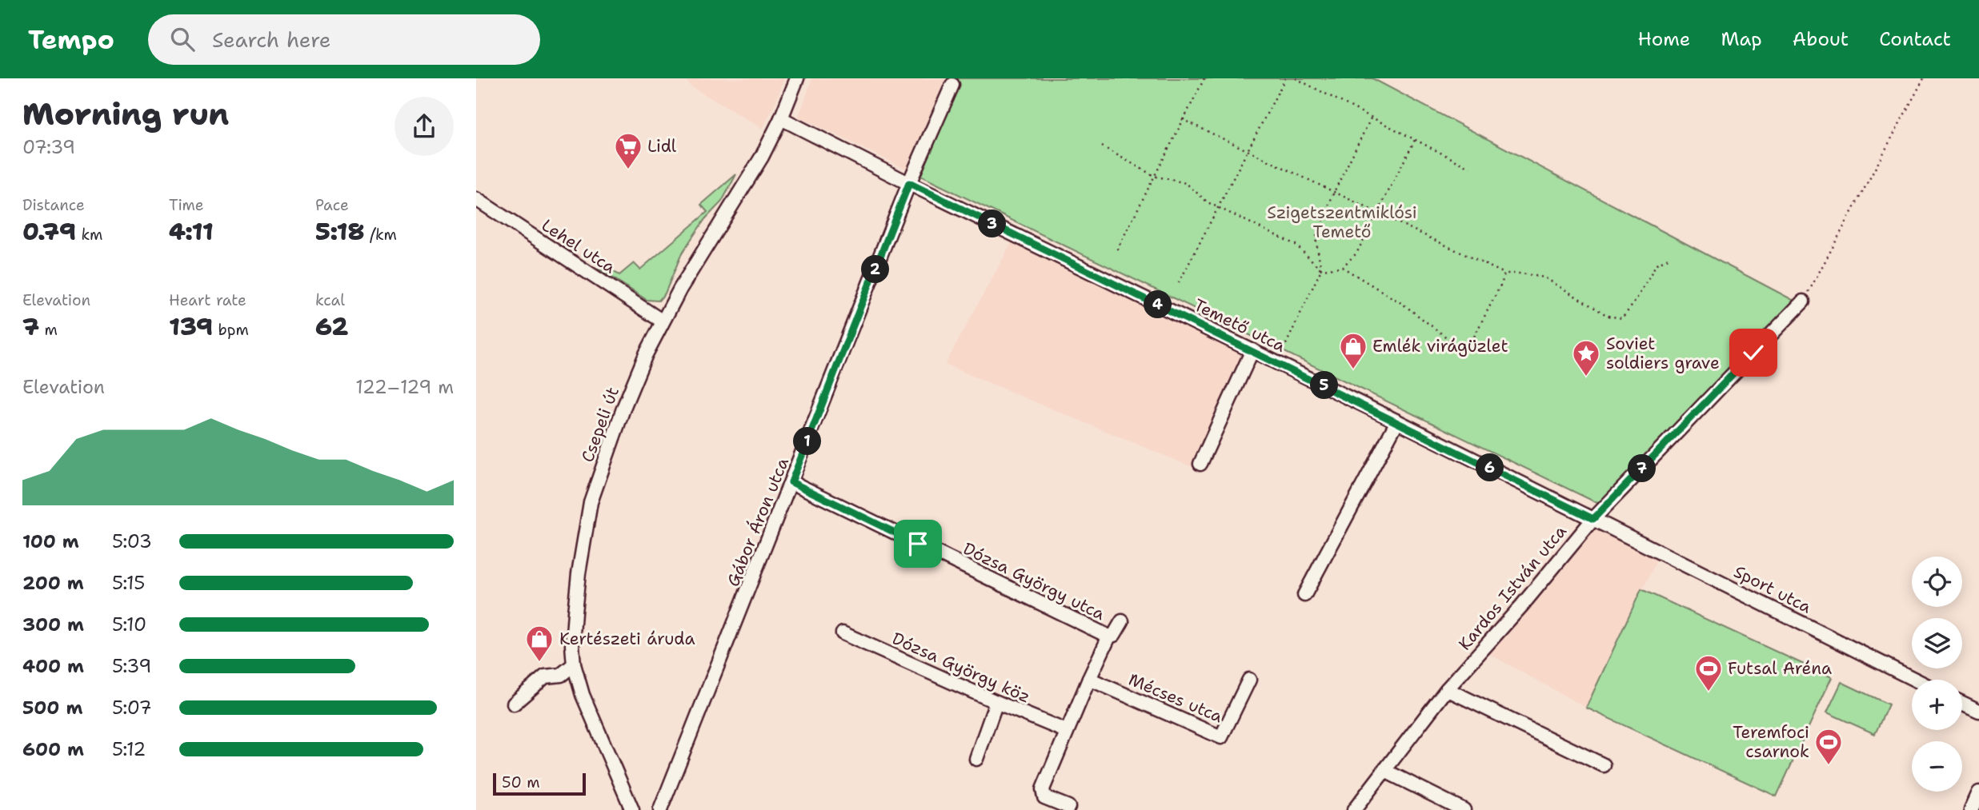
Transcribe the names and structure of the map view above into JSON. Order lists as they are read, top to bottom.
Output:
{
  "streets": {
    "street": [
      "Lehel utca",
      "Temető utca",
      "Csepeli út",
      "Gábor Áron utca",
      "Dózsa György utca",
      "Kardos István utca",
      "Sport utca",
      "Dózsa György köz",
      "Mécses utca"
    ]
  },
  "crossings": [
    ["Lehel utca", "Csepeli út"],
    ["Temető utca", "Csepeli út"],
    ["Temető utca", "Gábor Áron utca"],
    ["Temető utca", "Kardos István utca"],
    ["Temető utca", "Sport utca"],
    ["Gábor Áron utca", "Dózsa György utca"],
    ["Dózsa György utca", "Dózsa György köz"],
    ["Dózsa György utca", "Mécses utca"],
    ["Kardos István utca", "Sport utca"]
  ],
  "parks": ["Szigetszentmiklósi Temető"],
  "places": {
    "supermarket": ["Lidl"],
    "shop": ["Emlék virágüzlet", "Kertészeti áruda"],
    "place": ["Soviet soldiers grave"],
    "sports": ["Futsal Aréna", "Teremfoci csarnok"]
  },
  "scale_bar": "50 m",
  "page": {
    "header": "Tempo",
    "search": "Search here",
    "nav": [
      "Home",
      "Map",
      "About",
      "Contact"
    ],
    "heading": ["Morning run", "07:39"],
    "stats": [
      ["Distance", "0.79 km"],
      ["Time", "4:11"],
      ["Pace", "5:18 /km"],
      ["Elevation", "7 m"],
      ["Heart rate", "139 bpm"],
      ["kcal", "62"]
    ],
    "pins": [
      "3",
      "2",
      "4",
      "5",
      "1",
      "6",
      "7"
    ],
    "chart": ["Elevation", "122–129 m"],
    "list": [
      {
        "name": "100 m",
        "note": "5:03"
      },
      {
        "name": "200 m",
        "note": "5:15"
      },
      {
        "name": "300 m",
        "note": "5:10"
      },
      {
        "name": "400 m",
        "note": "5:39"
      },
      {
        "name": "500 m",
        "note": "5:07"
      },
      {
        "name": "600 m",
        "note": "5:12"
      }
    ],
    "map_buttons": ["+", "−"],
    "scale": "50 m"
  }
}
